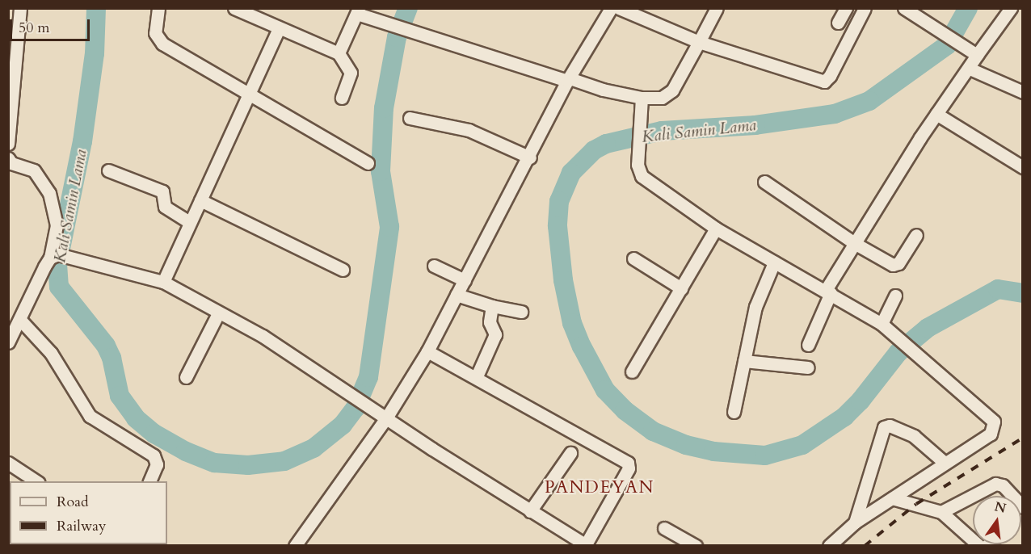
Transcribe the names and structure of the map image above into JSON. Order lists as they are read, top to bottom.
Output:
{
  "districts": ["PANDEYAN"],
  "water": ["Kali Samin Lama"],
  "legend": ["Road", "Railway"],
  "scale_bar": "50 m",
  "north": "top"
}
